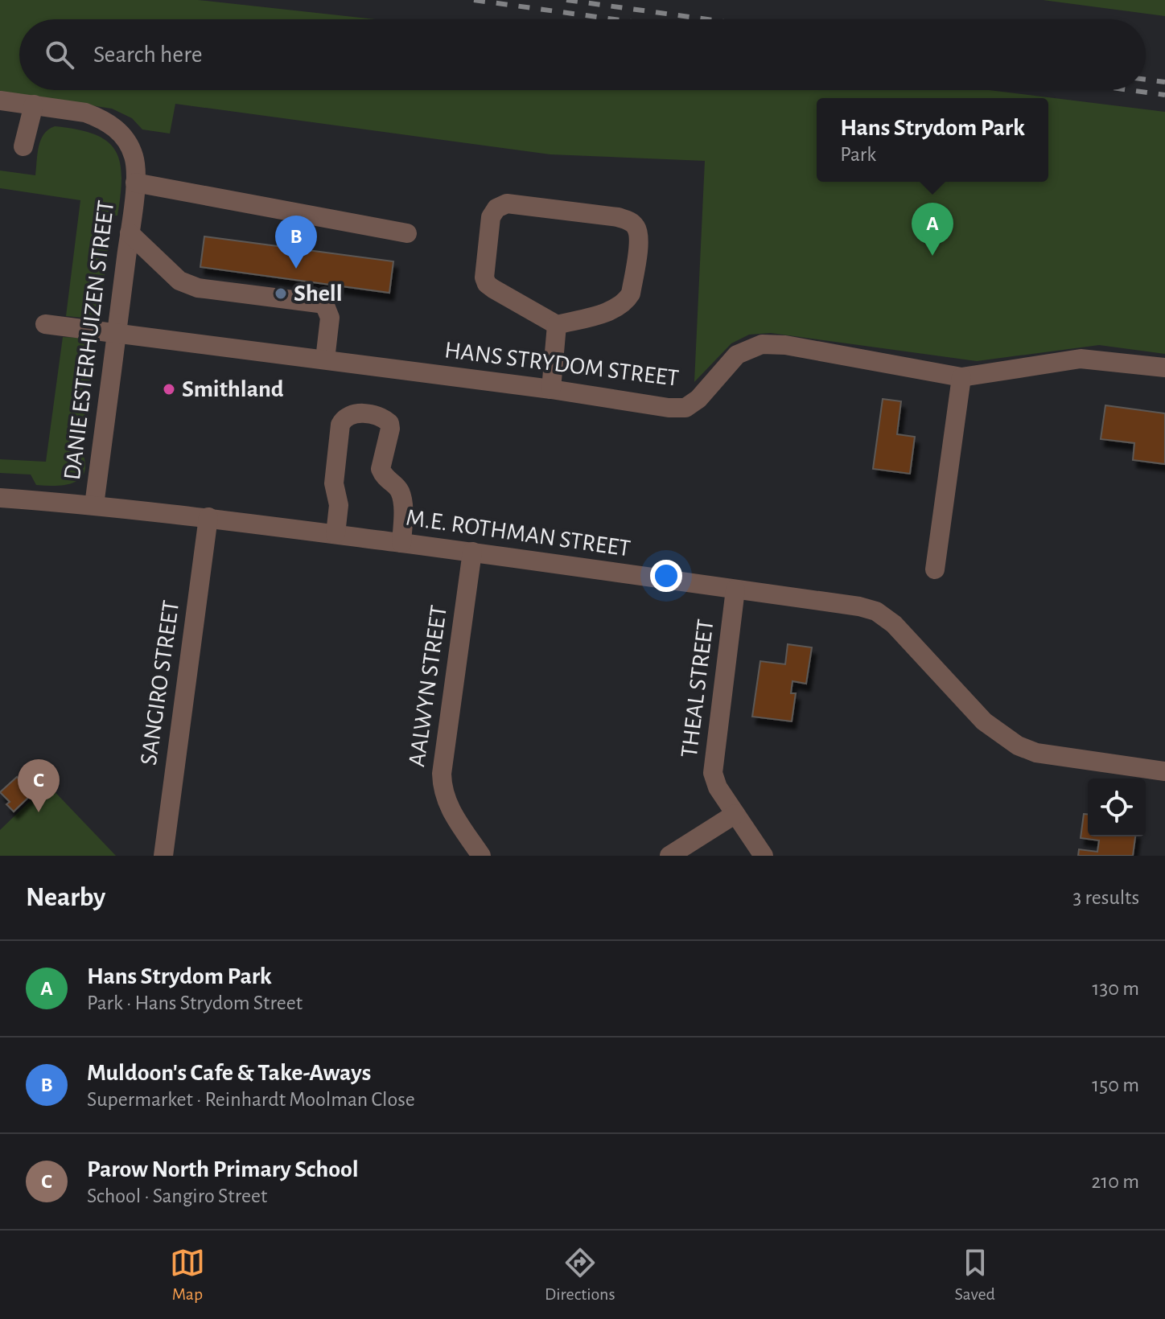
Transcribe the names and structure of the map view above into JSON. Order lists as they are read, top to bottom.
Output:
{
  "streets": {
    "street": [
      "DANIE ESTERHUIZEN STREET",
      "HANS STRYDOM STREET",
      "M.E. ROTHMAN STREET",
      "SANGIRO STREET",
      "AALWYN STREET",
      "THEAL STREET"
    ]
  },
  "crossings": [
    ["DANIE ESTERHUIZEN STREET", "HANS STRYDOM STREET"],
    ["DANIE ESTERHUIZEN STREET", "M.E. ROTHMAN STREET"],
    ["M.E. ROTHMAN STREET", "SANGIRO STREET"],
    ["M.E. ROTHMAN STREET", "AALWYN STREET"],
    ["M.E. ROTHMAN STREET", "THEAL STREET"]
  ],
  "places": ["Shell", "Smithland"],
  "page": {
    "search": "Search here",
    "popup": ["Hans Strydom Park", "Park"],
    "pins": ["A", "B", "C"],
    "heading": ["Nearby", "3 results"],
    "list": [
      {
        "mark": "A",
        "name": "Hans Strydom Park",
        "note": "Park · Hans Strydom Street",
        "value": "130 m"
      },
      {
        "mark": "B",
        "name": "Muldoon's Cafe & Take-Aways",
        "note": "Supermarket · Reinhardt Moolman Close",
        "value": "150 m"
      },
      {
        "mark": "C",
        "name": "Parow North Primary School",
        "note": "School · Sangiro Street",
        "value": "210 m"
      }
    ],
    "nav": ["Map", "Directions", "Saved"]
  }
}
